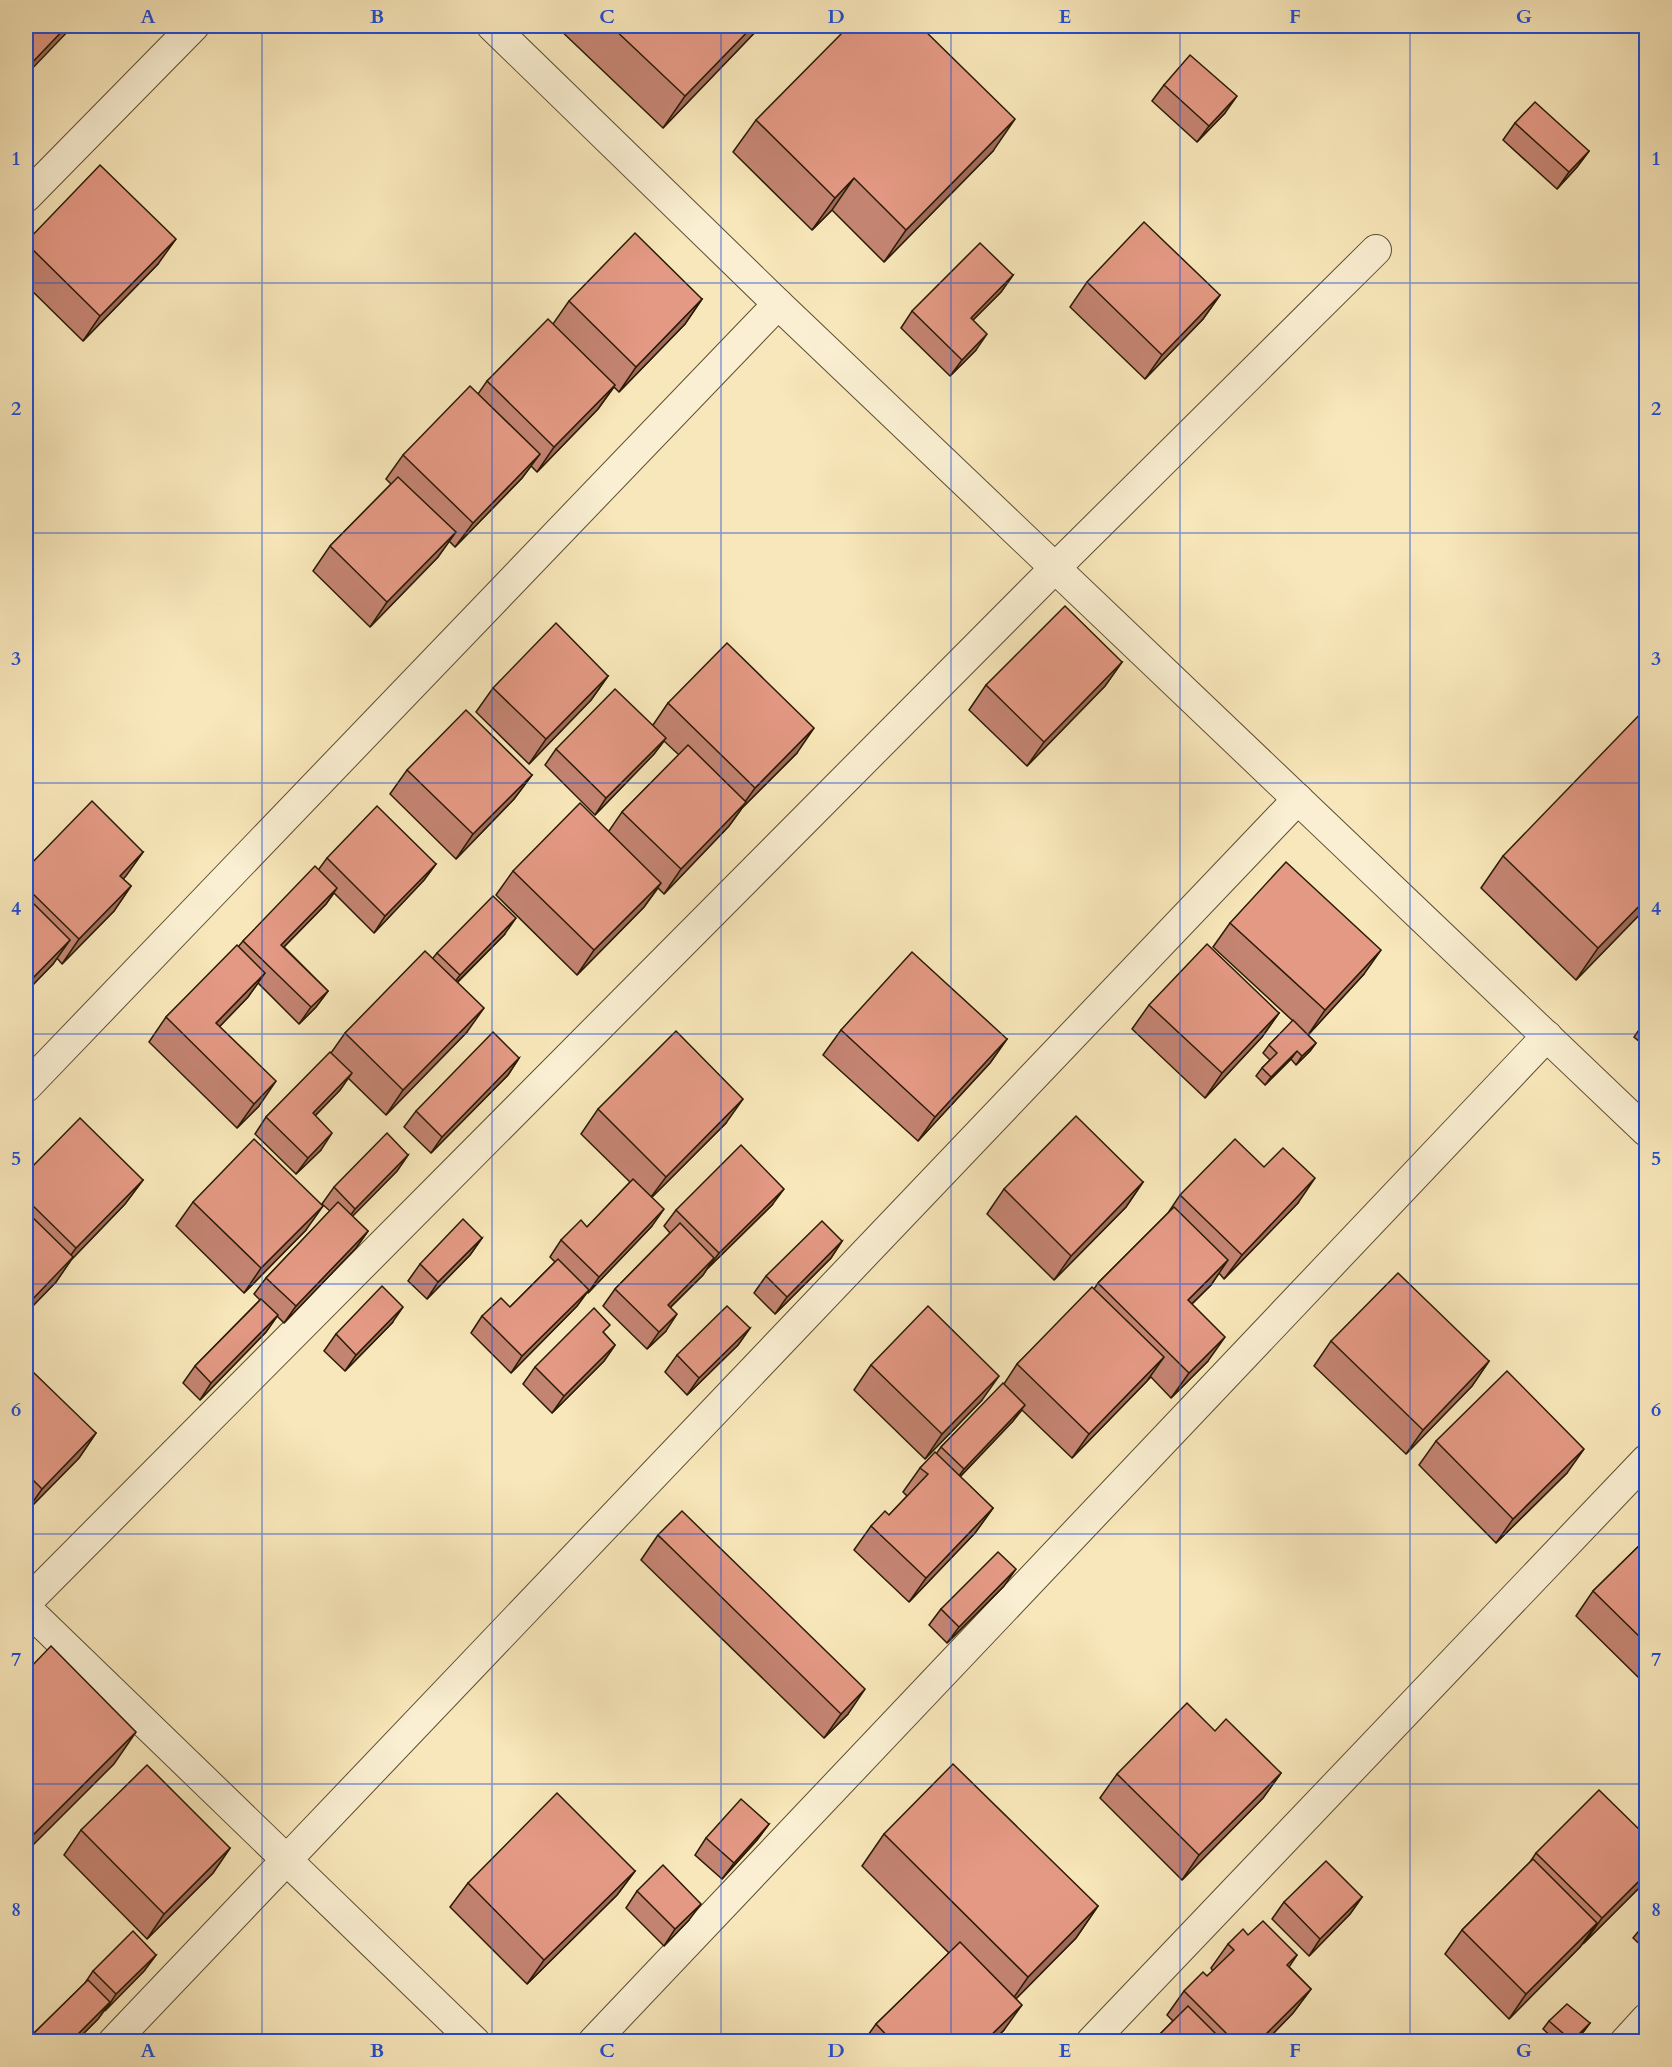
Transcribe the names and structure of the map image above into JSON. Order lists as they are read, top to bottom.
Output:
{
  "grid": {
    "columns": [
      "A",
      "B",
      "C",
      "D",
      "E",
      "F",
      "G"
    ],
    "rows": [
      "1",
      "2",
      "3",
      "4",
      "5",
      "6",
      "7",
      "8"
    ]
  }
}
